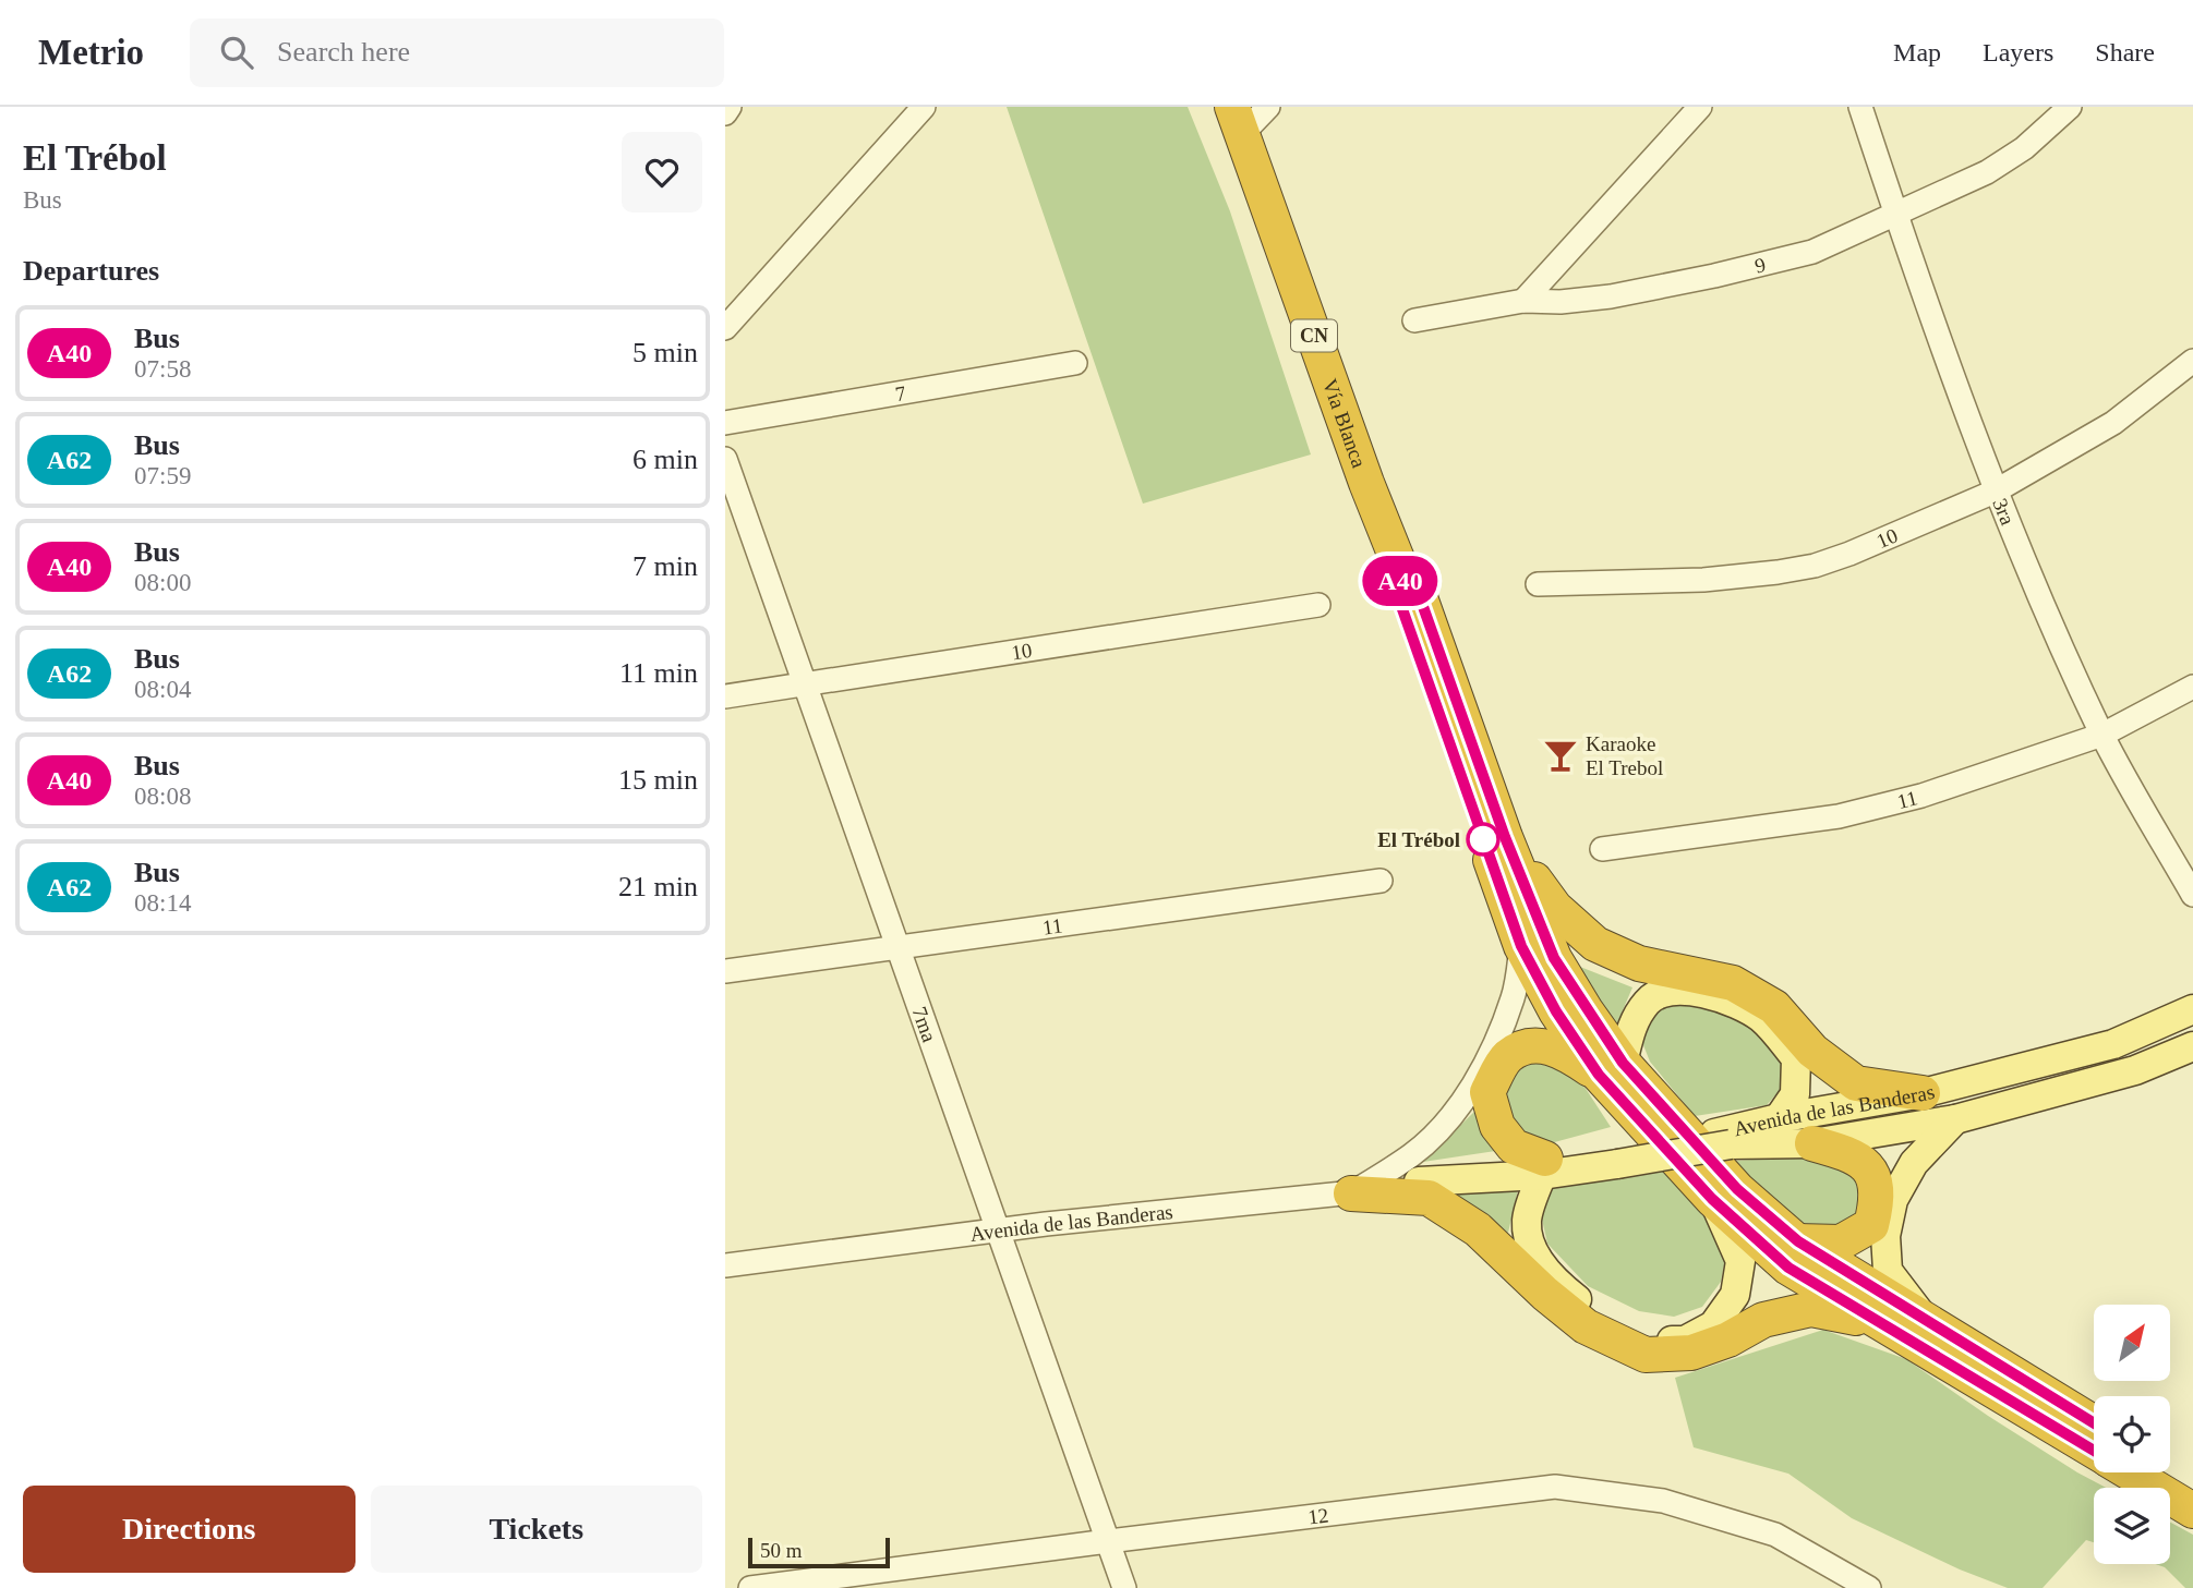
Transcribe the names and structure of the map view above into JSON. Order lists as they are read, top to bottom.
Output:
{
  "streets": {
    "highway": ["CN", "Vía Blanca"],
    "main road": ["Avenida de las Banderas"],
    "street": [
      "9",
      "7",
      "3ra",
      "10",
      "11",
      "7ma",
      "12"
    ]
  },
  "crossings": [
    ["9", "3ra"],
    ["3ra", "10"],
    ["3ra", "11"],
    ["10", "7ma"],
    ["11", "7ma"],
    ["7ma", "Avenida de las Banderas"],
    ["7ma", "12"]
  ],
  "places": {
    "bar": ["Karaoke El Trebol"],
    "other": ["El Trébol"]
  },
  "lines": ["bus line A40"],
  "scale_bar": "50 m",
  "north": "top right",
  "page": {
    "header": "Metrio",
    "search": "Search here",
    "nav": ["Map", "Layers", "Share"],
    "heading": [
      ["El Trébol", "Bus"],
      "Departures"
    ],
    "on_map": "A40",
    "list": [
      {
        "mark": "A40",
        "name": "Bus",
        "note": "07:58",
        "value": "5 min"
      },
      {
        "mark": "A62",
        "name": "Bus",
        "note": "07:59",
        "value": "6 min"
      },
      {
        "mark": "A40",
        "name": "Bus",
        "note": "08:00",
        "value": "7 min"
      },
      {
        "mark": "A62",
        "name": "Bus",
        "note": "08:04",
        "value": "11 min"
      },
      {
        "mark": "A40",
        "name": "Bus",
        "note": "08:08",
        "value": "15 min"
      },
      {
        "mark": "A62",
        "name": "Bus",
        "note": "08:14",
        "value": "21 min"
      }
    ],
    "buttons": ["Directions", "Tickets"],
    "scale": "50 m"
  }
}
